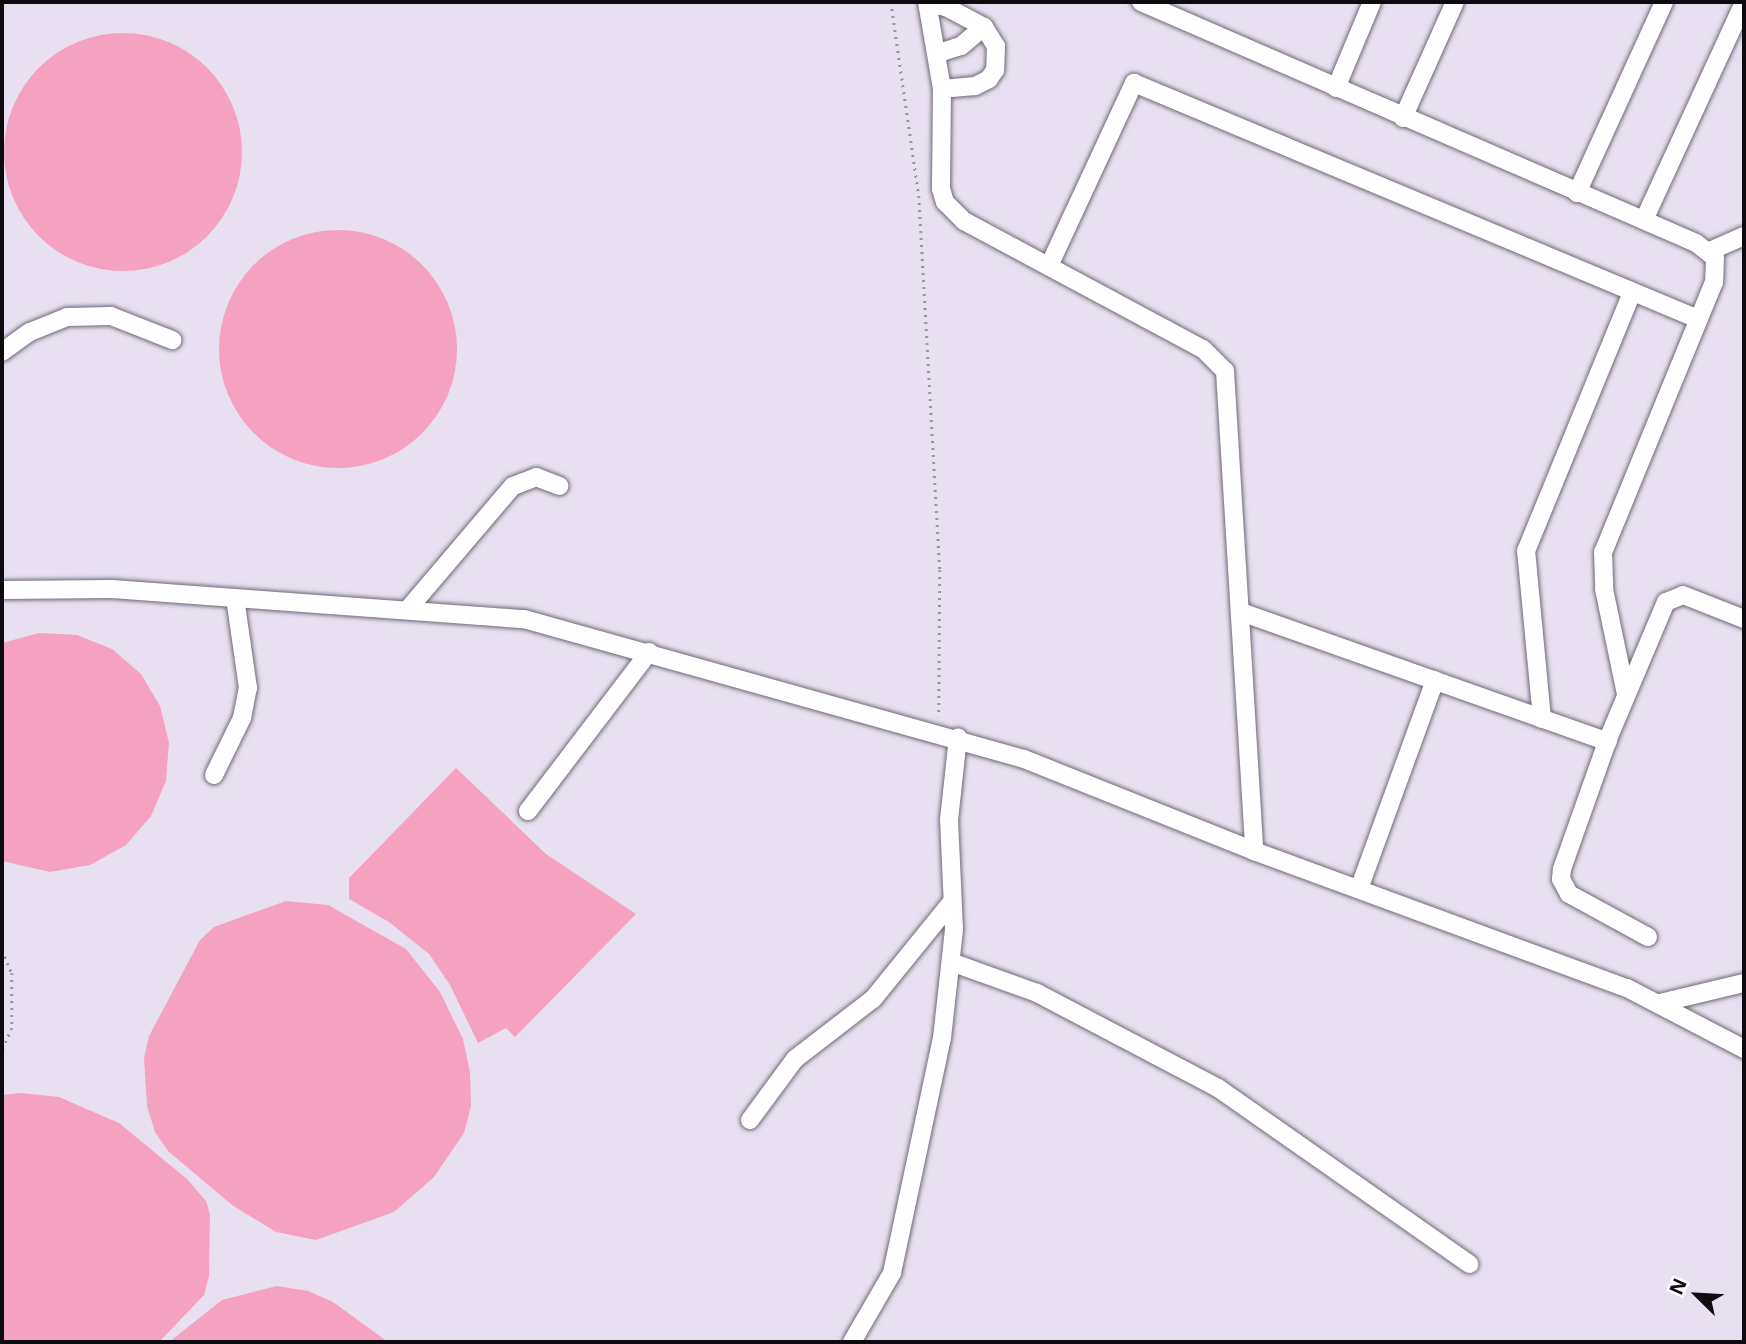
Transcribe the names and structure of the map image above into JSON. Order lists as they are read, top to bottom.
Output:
{
  "north": "top left"
}
